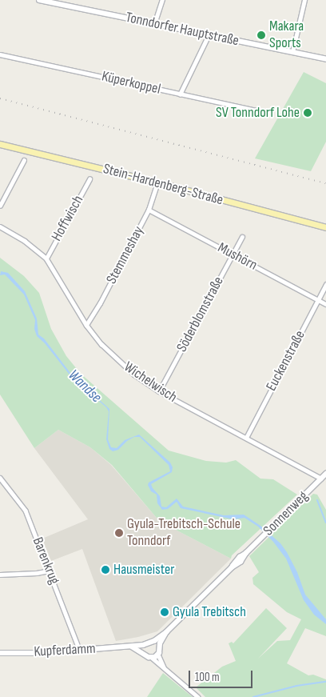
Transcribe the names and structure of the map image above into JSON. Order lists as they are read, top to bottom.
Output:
{
  "streets": {
    "main road": ["Tonndorfer Hauptstraße", "Stein-Hardenberg-Straße"],
    "street": [
      "Küperkoppel",
      "Hoffwisch",
      "Stemmeshay",
      "Mushörn",
      "Söderblomstraße",
      "Euckenstraße",
      "Wichelwisch",
      "Sonnenweg",
      "Barenkrug",
      "Kupferdamm"
    ]
  },
  "crossings": [
    ["Stein-Hardenberg-Straße", "Stemmeshay"],
    ["Hoffwisch", "Wichelwisch"],
    ["Stemmeshay", "Mushörn"],
    ["Stemmeshay", "Wichelwisch"],
    ["Mushörn", "Söderblomstraße"],
    ["Mushörn", "Euckenstraße"],
    ["Söderblomstraße", "Wichelwisch"],
    ["Euckenstraße", "Wichelwisch"],
    ["Wichelwisch", "Sonnenweg"],
    ["Sonnenweg", "Kupferdamm"],
    ["Barenkrug", "Kupferdamm"]
  ],
  "water": ["Wandse"],
  "places": [
    "Makara Sports",
    "SV Tonndorf Lohe",
    "Gyula-Trebitsch-Schule Tonndorf",
    "Hausmeister",
    "Gyula Trebitsch"
  ],
  "scale_bar": "100 m"
}
